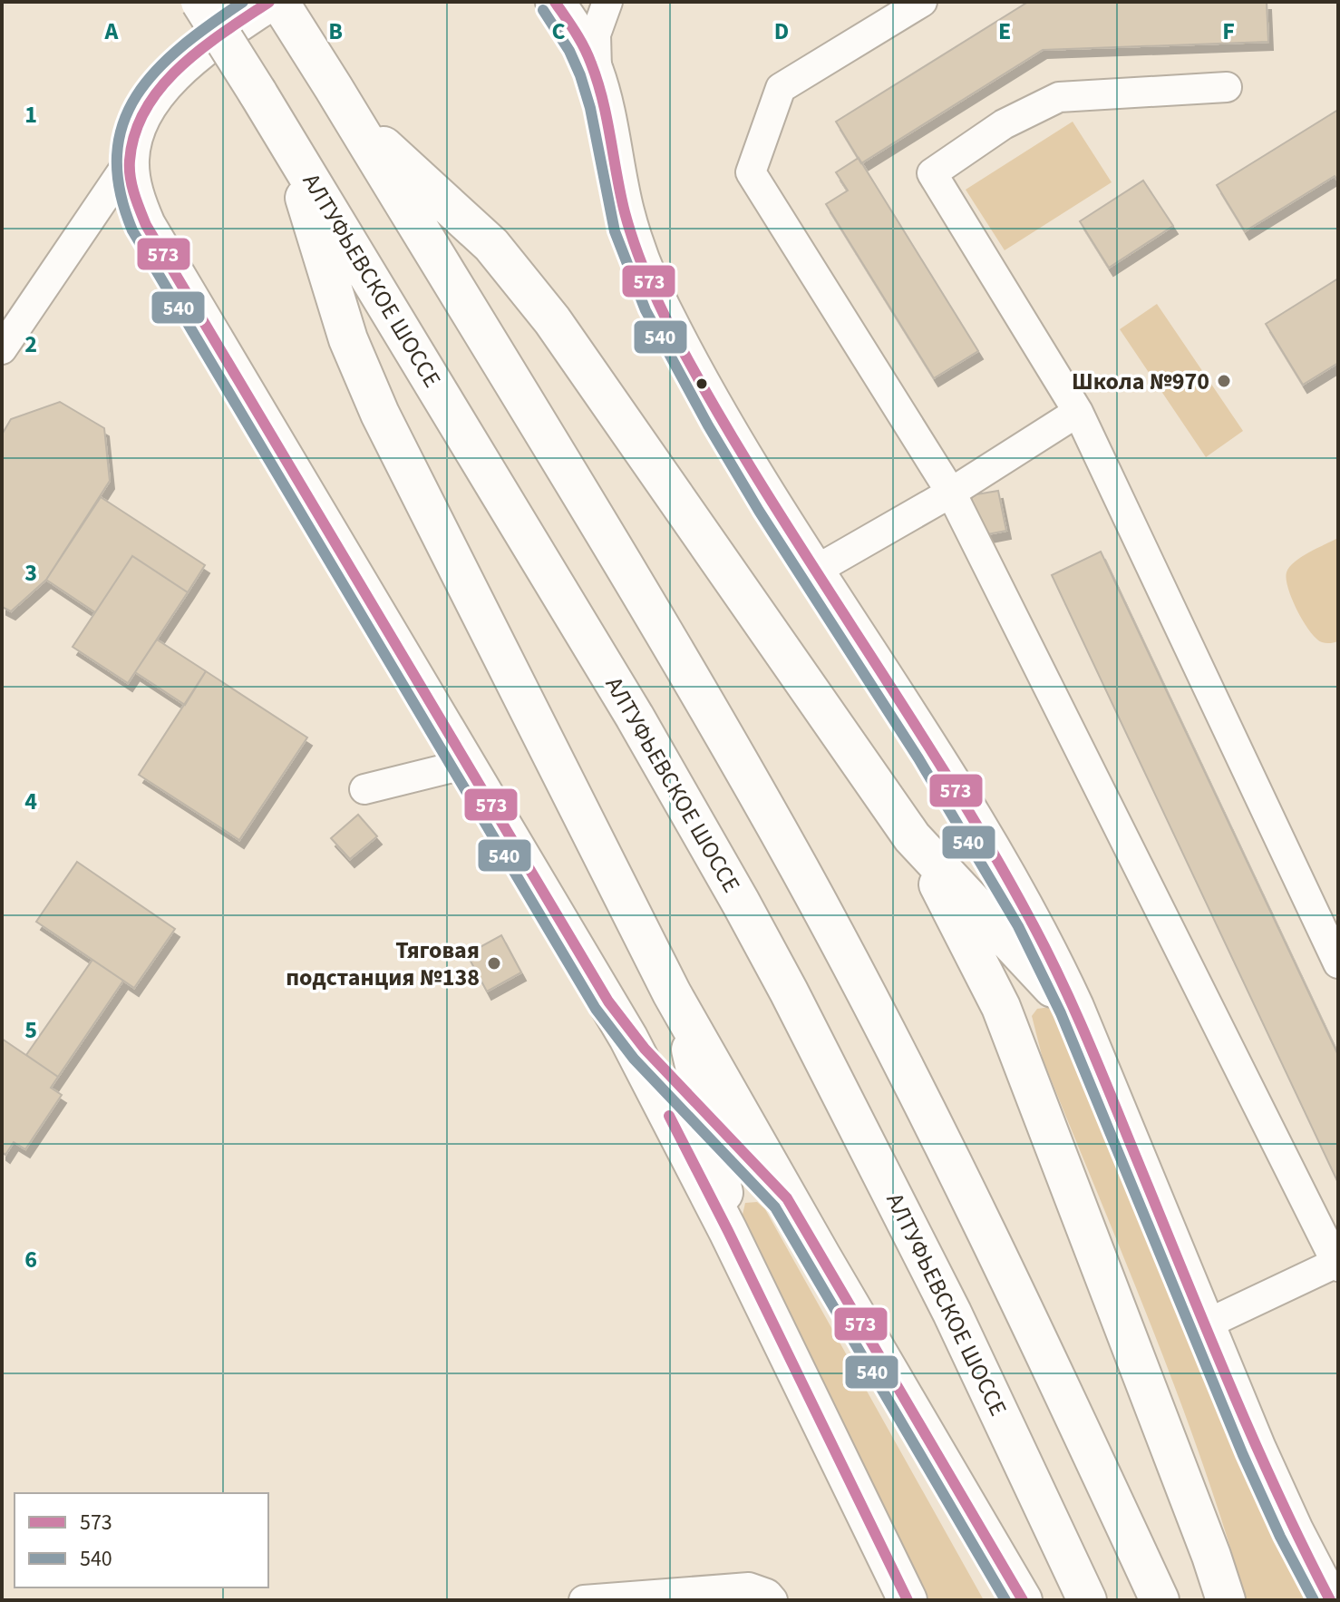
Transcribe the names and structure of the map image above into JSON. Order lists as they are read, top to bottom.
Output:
{
  "streets": {
    "main road": ["АЛТУФЬЕВСКОЕ ШОССЕ"]
  },
  "places": ["Школа №970", "Тяговая подстанция №138"],
  "lines": ["transit line 573", "transit line 540"],
  "legend": ["573", "540"],
  "grid": {
    "columns": [
      "A",
      "B",
      "C",
      "D",
      "E",
      "F"
    ],
    "rows": [
      "1",
      "2",
      "3",
      "4",
      "5",
      "6"
    ]
  }
}
